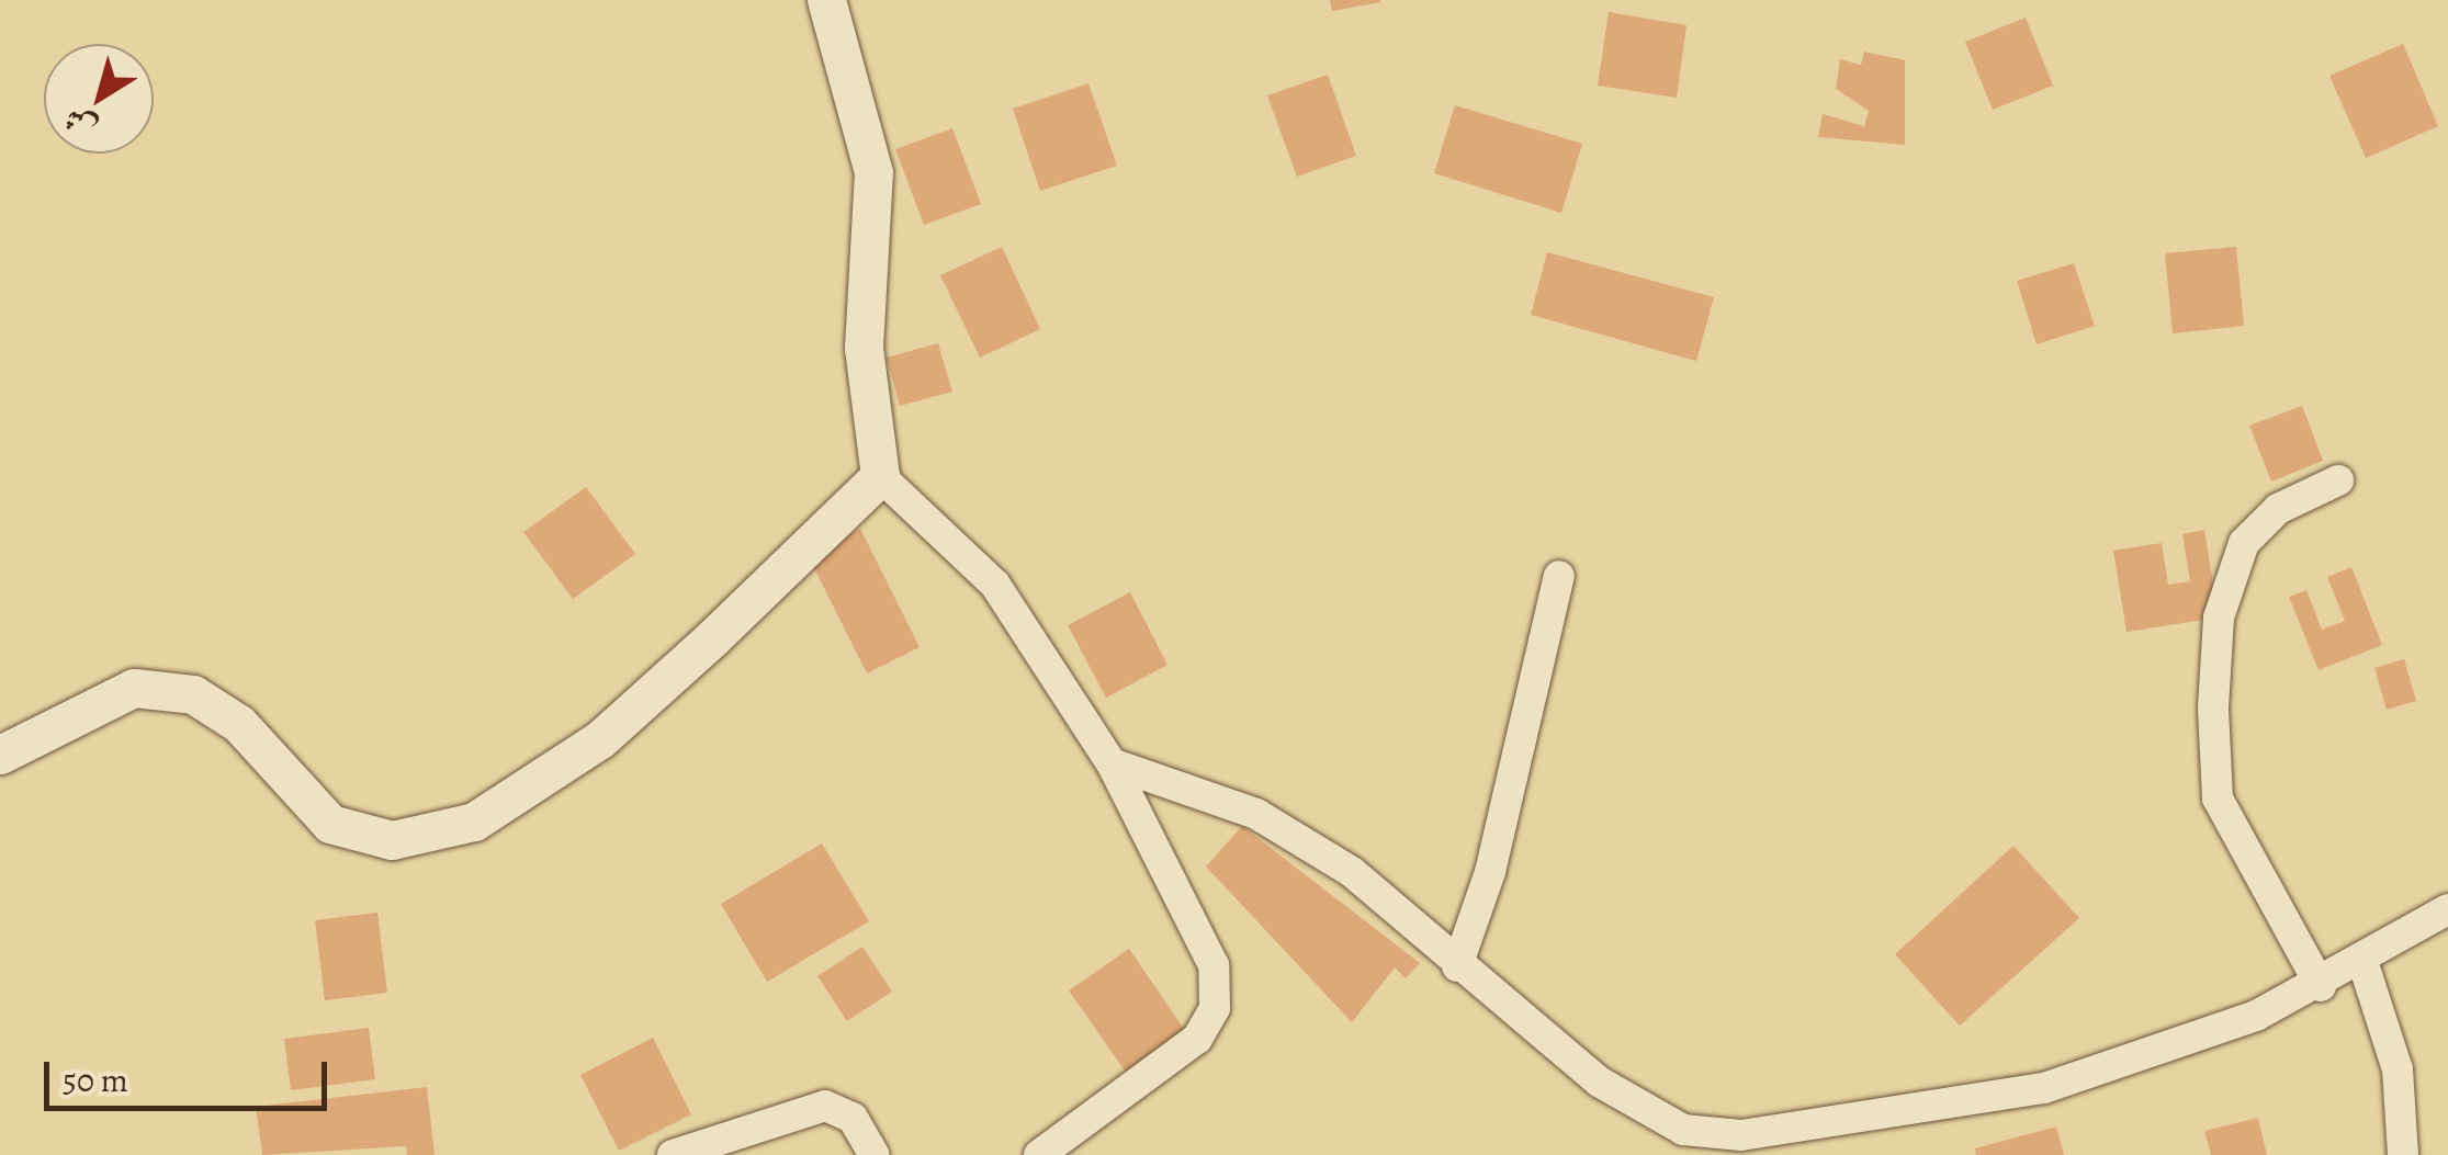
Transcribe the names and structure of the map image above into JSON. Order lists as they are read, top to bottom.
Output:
{
  "scale_bar": "50 m",
  "north": "bottom left"
}
